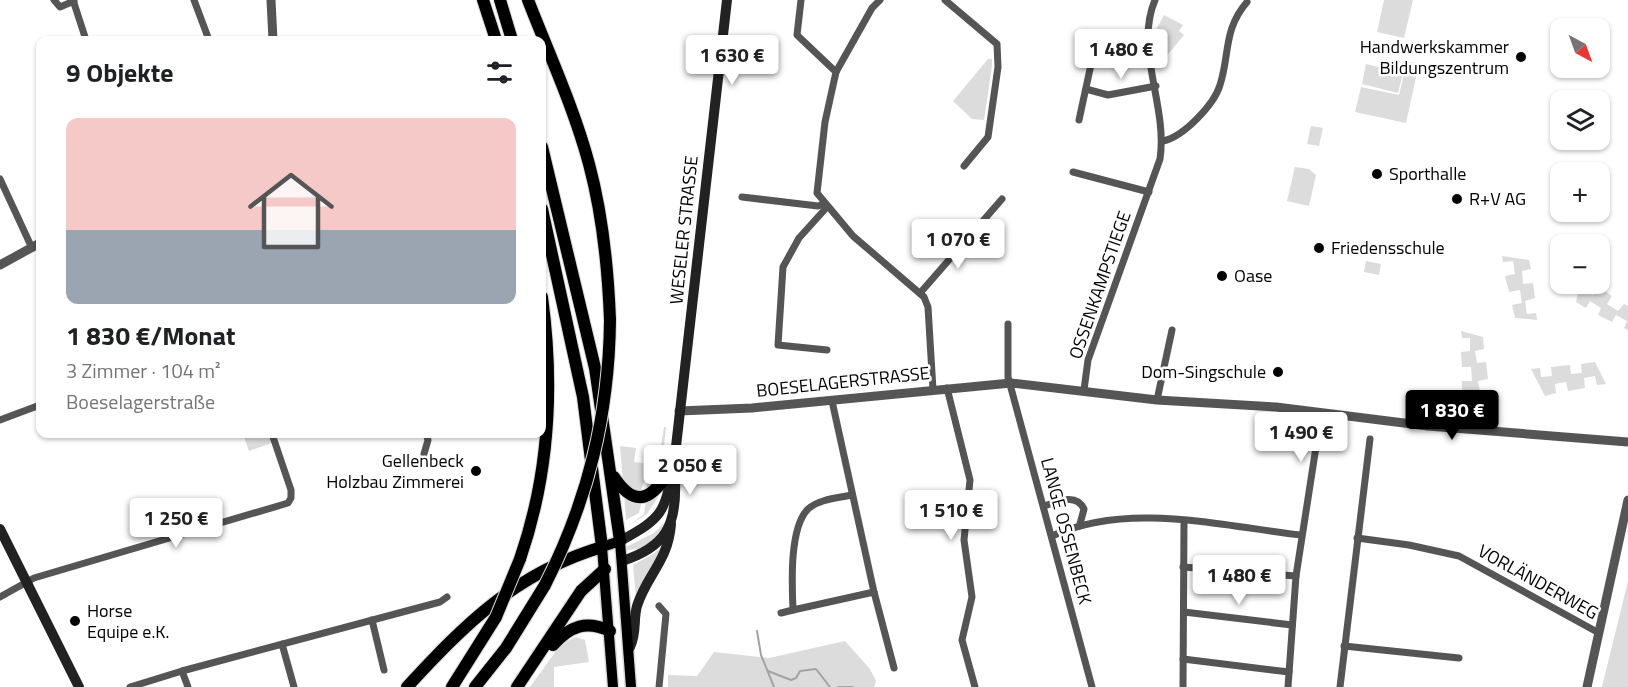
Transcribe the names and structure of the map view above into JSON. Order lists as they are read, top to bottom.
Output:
{
  "streets": {
    "main road": ["WESELER STRASSE"],
    "street": [
      "OSSENKAMPSTIEGE",
      "BOESELAGERSTRASSE",
      "LANGE OSSENBECK",
      "VORLÄNDERWEG"
    ]
  },
  "crossings": [
    ["WESELER STRASSE", "BOESELAGERSTRASSE"],
    ["OSSENKAMPSTIEGE", "BOESELAGERSTRASSE"],
    ["BOESELAGERSTRASSE", "LANGE OSSENBECK"]
  ],
  "places": [
    "Handwerkskammer Bildungszentrum",
    "Sporthalle",
    "R+V AG",
    "Friedensschule",
    "Oase",
    "Dom-Singschule",
    "Gellenbeck Holzbau Zimmerei",
    "Horse Equipe e.K."
  ],
  "north": "bottom right",
  "page": {
    "map_buttons": ["+", "−"],
    "price": [
      "1 480 €",
      "1 630 €",
      "1 070 €",
      "1 830 €",
      "1 490 €",
      "2 050 €",
      "1 510 €",
      "1 250 €",
      "1 480 €"
    ],
    "heading": "9 Objekte",
    "list": [
      {
        "name": "1 830 €/Monat",
        "note": "3 Zimmer · 104 m² · Boeselagerstraße"
      }
    ]
  }
}
